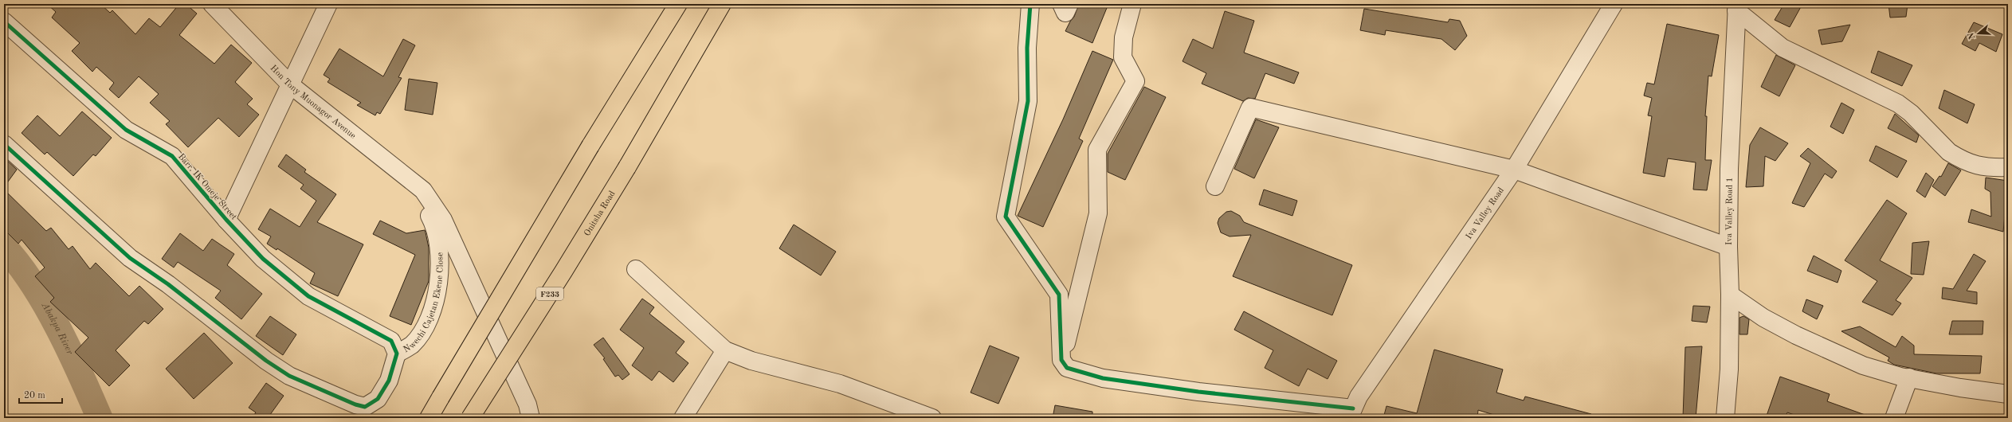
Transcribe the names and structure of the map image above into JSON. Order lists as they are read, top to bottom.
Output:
{
  "streets": {
    "main road": ["Onitsha Road", "F233"],
    "street": [
      "Hon Tony Muonagor Avenue",
      "Barr. IK Omeje Street",
      "Iva Valley Road 1",
      "Iva Valley Road",
      "Nwechi Cajetan Ekene Close"
    ]
  },
  "crossings": [
    ["Hon Tony Muonagor Avenue", "Nwechi Cajetan Ekene Close"],
    ["Barr. IK Omeje Street", "Nwechi Cajetan Ekene Close"]
  ],
  "water": ["Abakpa River"],
  "scale_bar": "20 m",
  "north": "left"
}
